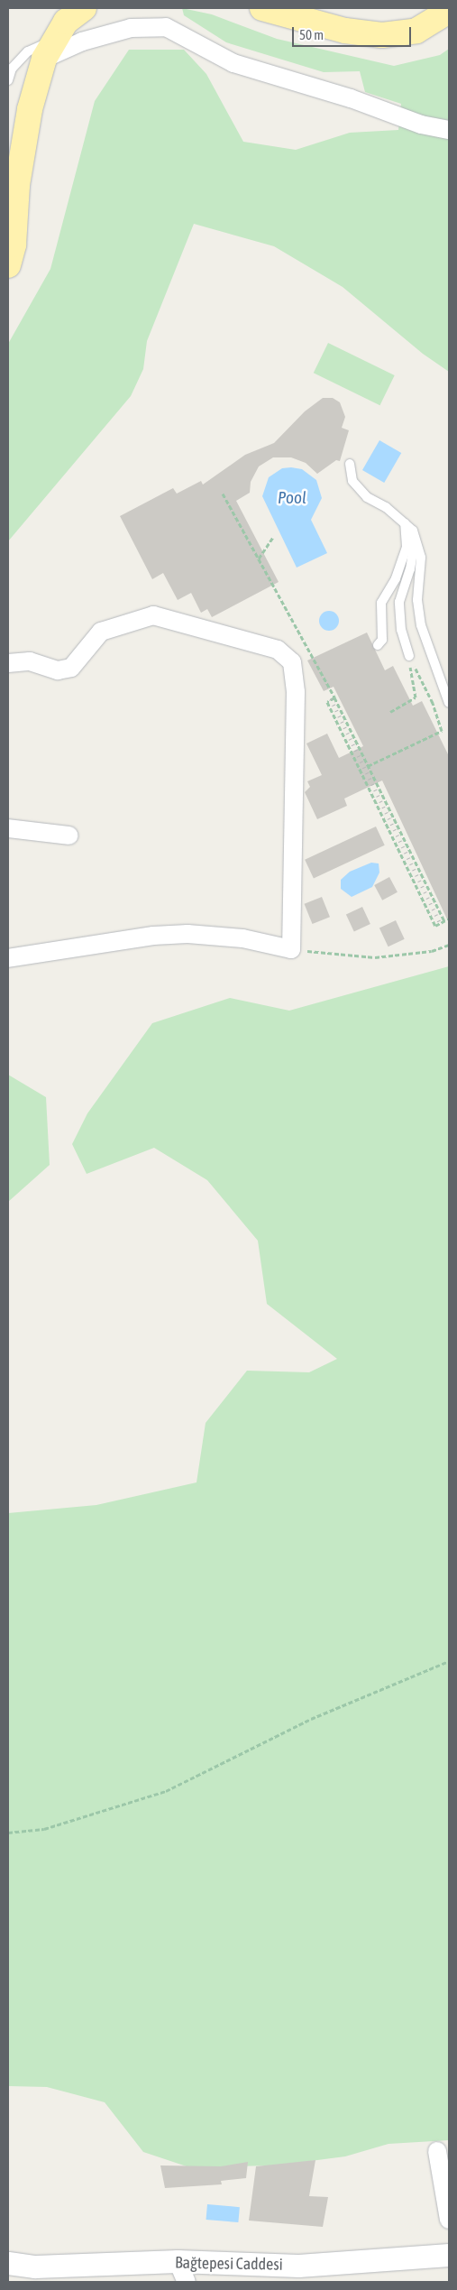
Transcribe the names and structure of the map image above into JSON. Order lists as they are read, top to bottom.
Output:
{
  "streets": {
    "street": ["Bağtepesi Caddesi"]
  },
  "water": ["Pool"],
  "scale_bar": "50 m"
}
